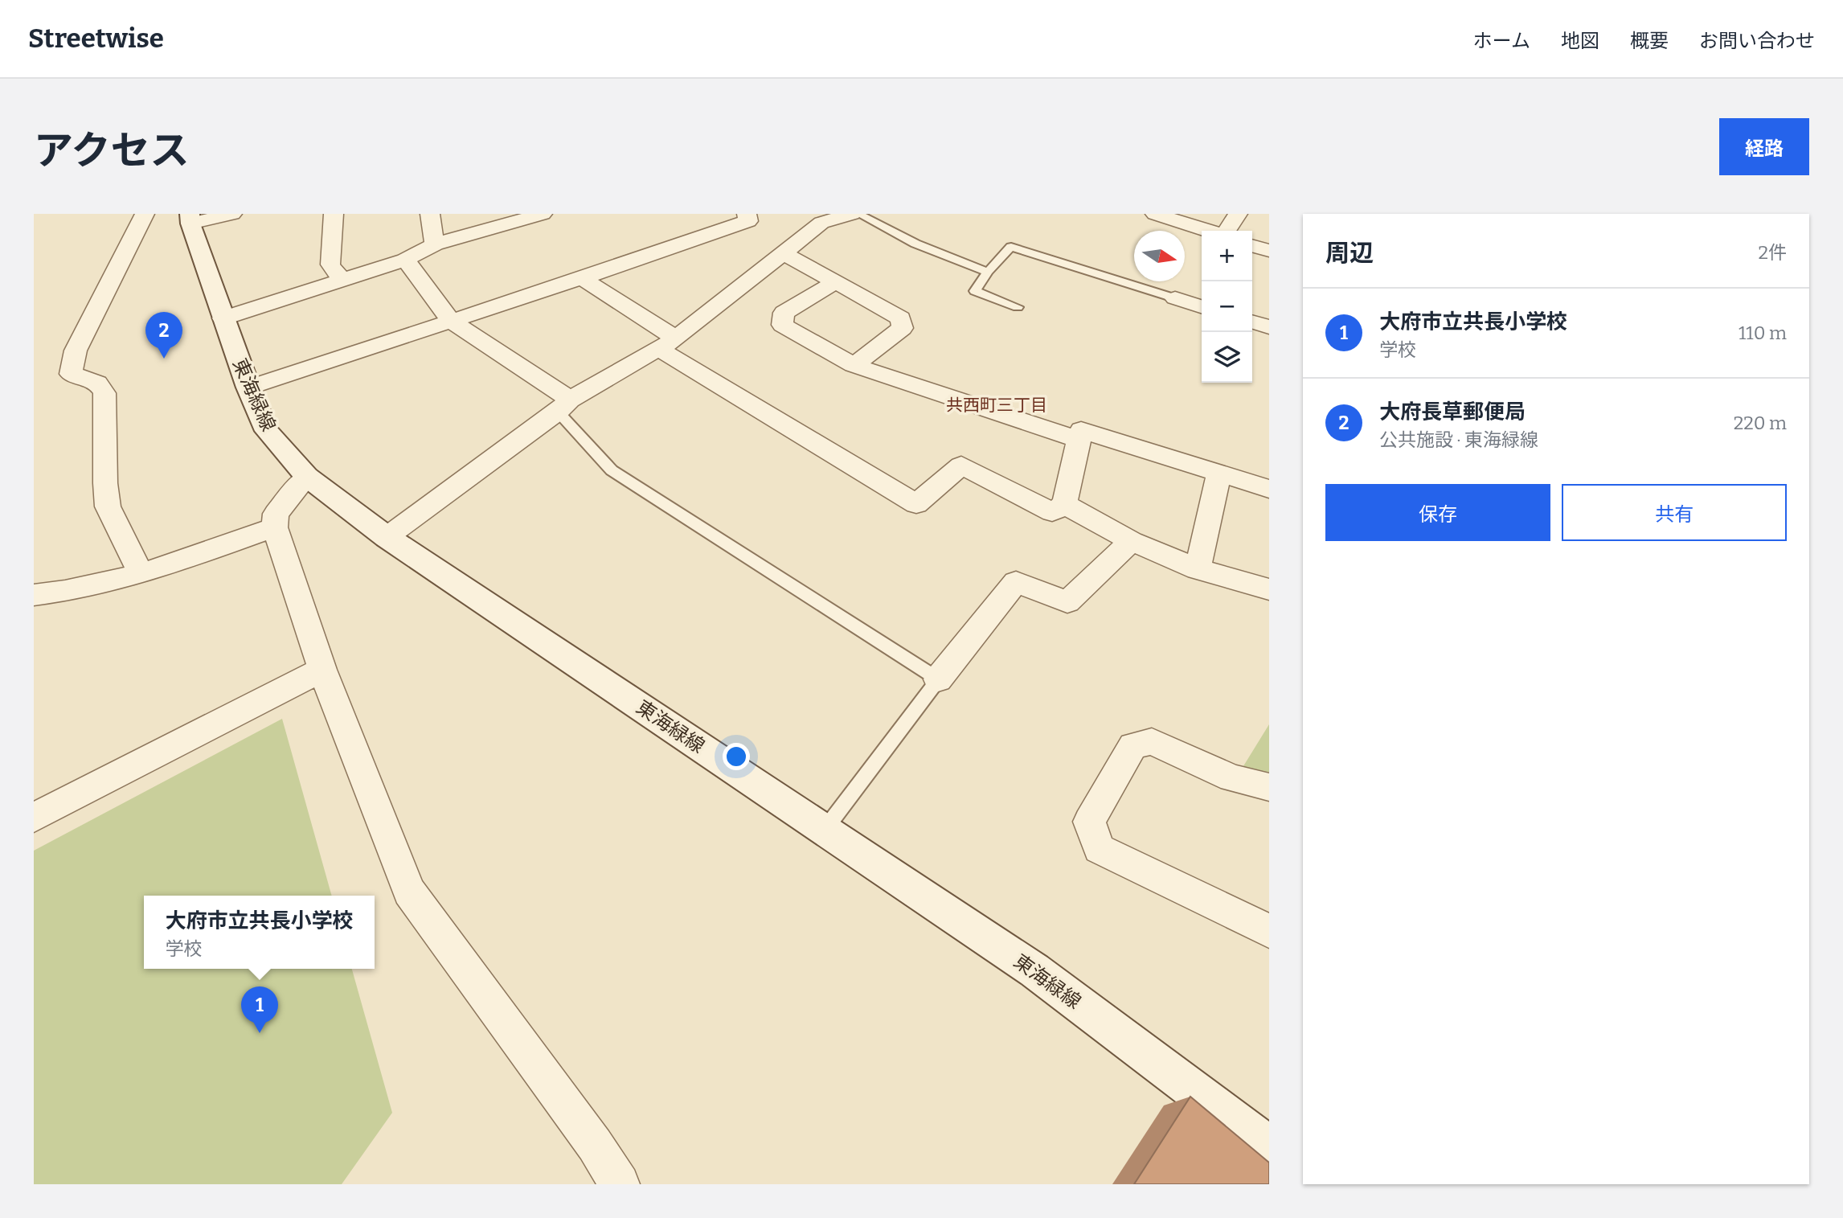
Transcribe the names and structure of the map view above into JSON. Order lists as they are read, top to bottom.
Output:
{
  "streets": {
    "main road": ["東海緑線"]
  },
  "districts": ["共西町三丁目"],
  "north": "right",
  "page": {
    "header": "Streetwise",
    "nav": [
      "ホーム",
      "地図",
      "概要",
      "お問い合わせ"
    ],
    "title": "アクセス",
    "buttons": [
      "経路",
      ["保存", "共有"]
    ],
    "heading": ["周辺", "2件"],
    "map_buttons": ["+", "−"],
    "list": [
      {
        "mark": "1",
        "name": "大府市立共長小学校",
        "note": "学校",
        "value": "110 m"
      },
      {
        "mark": "2",
        "name": "大府長草郵便局",
        "note": "公共施設 · 東海緑線",
        "value": "220 m"
      }
    ],
    "pins": ["2", "1"],
    "popup": ["大府市立共長小学校", "学校"]
  }
}
